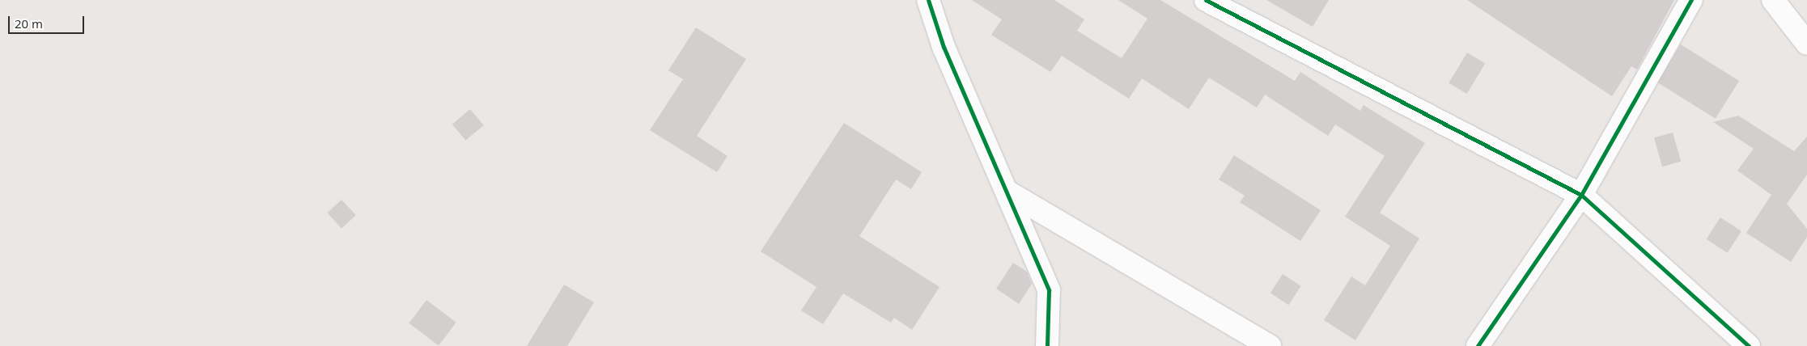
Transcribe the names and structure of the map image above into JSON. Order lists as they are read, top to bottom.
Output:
{
  "scale_bar": "20 m"
}
